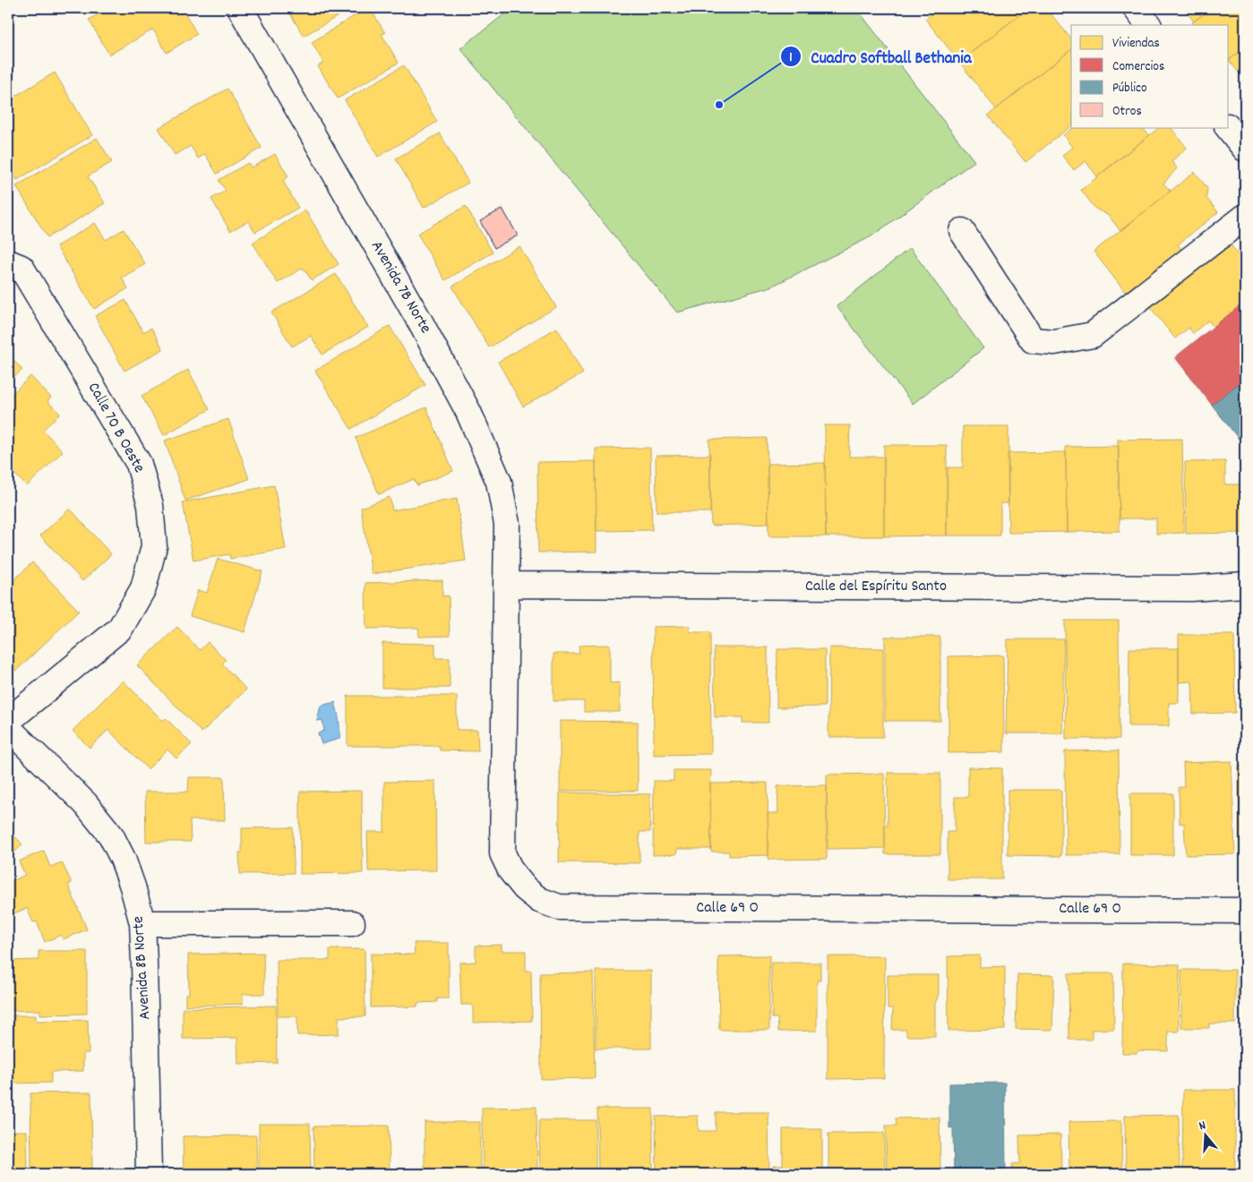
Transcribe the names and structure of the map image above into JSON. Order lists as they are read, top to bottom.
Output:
{
  "streets": {
    "street": [
      "Avenida 7B Norte",
      "Calle 70 B Oeste",
      "Calle del Espíritu Santo",
      "Calle 69 O",
      "Avenida 8B Norte"
    ]
  },
  "crossings": [
    ["Avenida 7B Norte", "Calle del Espíritu Santo"],
    ["Avenida 7B Norte", "Calle 69 O"],
    ["Calle del Espíritu Santo", "Calle 69 O"]
  ],
  "places": ["Cuadro Softball Bethania"],
  "legend": [
    "Viviendas",
    "Comercios",
    "Público",
    "Otros"
  ],
  "north": "top"
}
